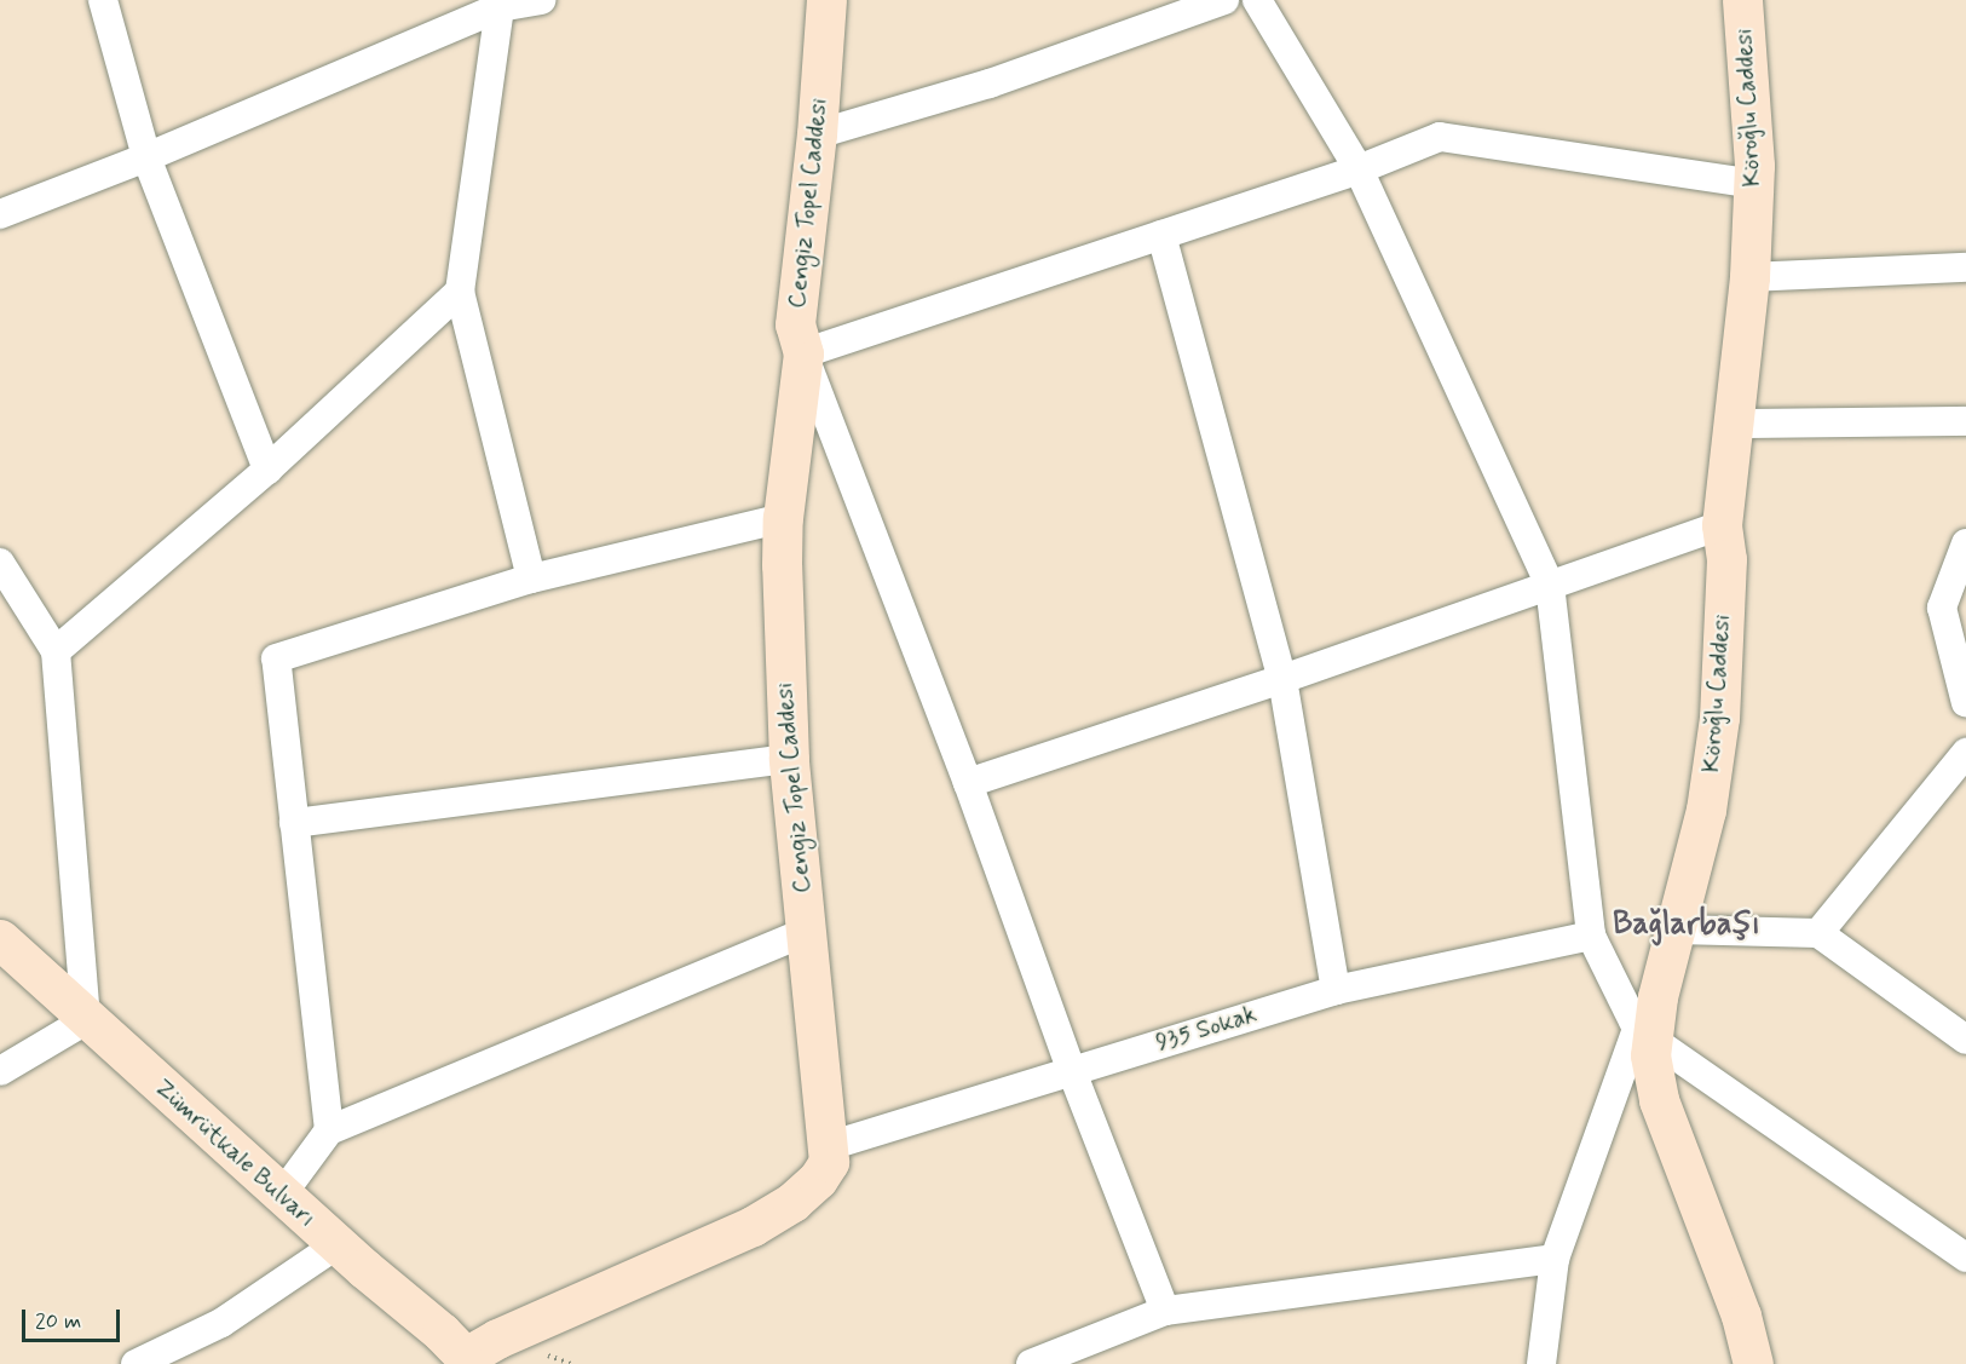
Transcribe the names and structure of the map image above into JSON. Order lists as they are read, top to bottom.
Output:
{
  "streets": {
    "street": [
      "Köroğlu Caddesi",
      "Cengiz Topel Caddesi",
      "935 Sokak",
      "Zümrütkale Bulvarı"
    ]
  },
  "crossings": [
    ["Cengiz Topel Caddesi", "935 Sokak"],
    ["Cengiz Topel Caddesi", "Zümrütkale Bulvarı"]
  ],
  "districts": ["Bağlarbaşı"],
  "scale_bar": "20 m"
}
